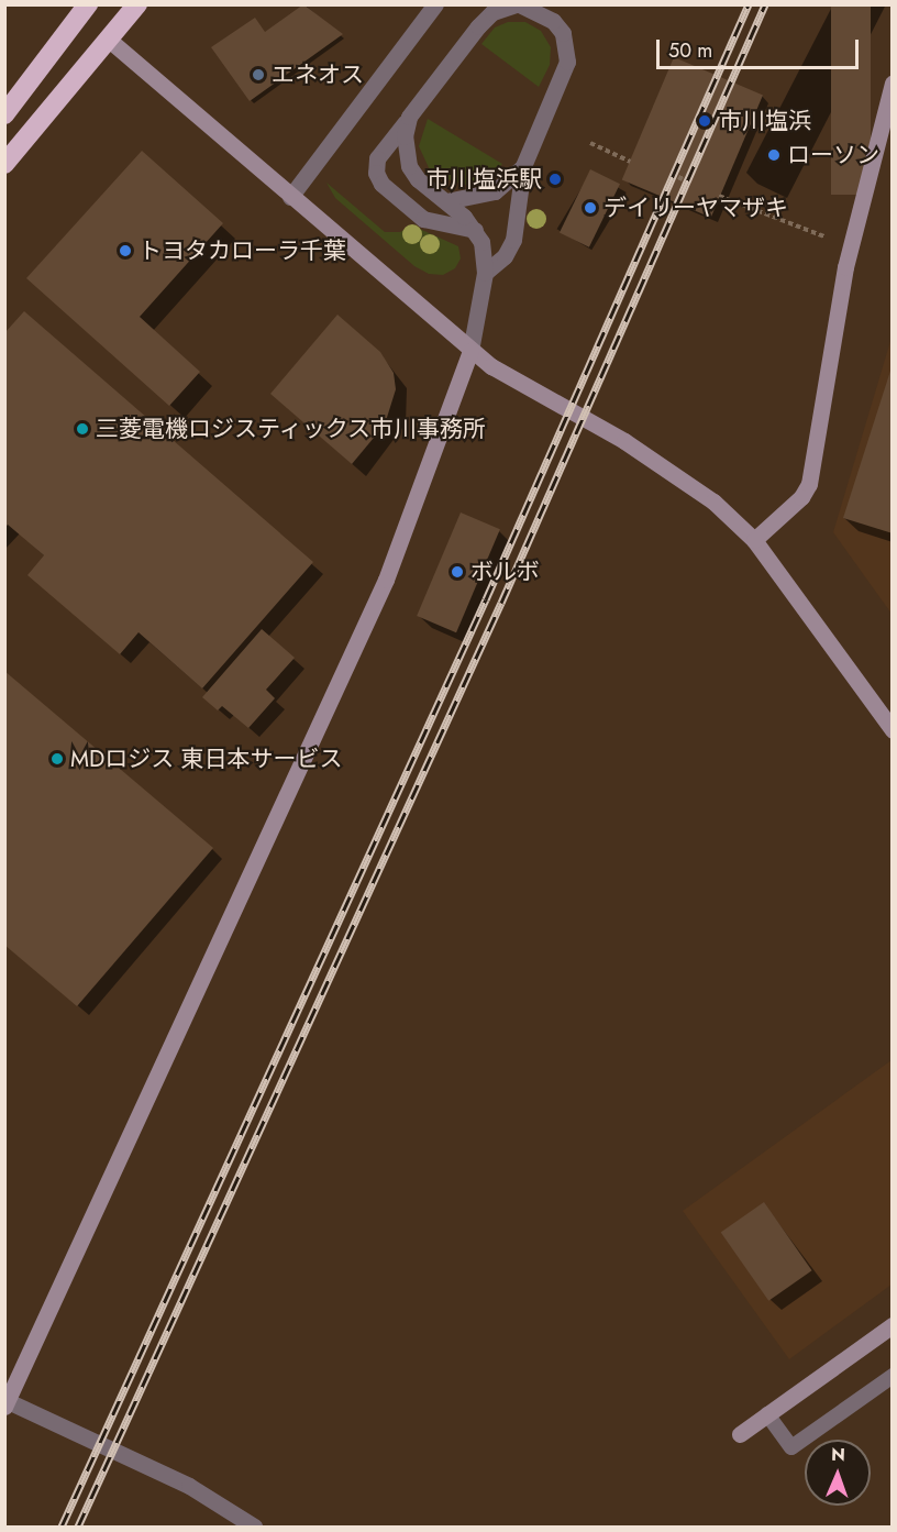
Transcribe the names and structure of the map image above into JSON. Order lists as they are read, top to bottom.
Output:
{
  "places": [
    "エネオス",
    "市川塩浜",
    "ローソン",
    "市川塩浜駅",
    "デイリーヤマザキ",
    "トヨタカローラ千葉",
    "三菱電機ロジスティックス市川事務所",
    "ボルボ",
    "MDロジス 東日本サービス"
  ],
  "scale_bar": "50 m",
  "north": "top"
}
